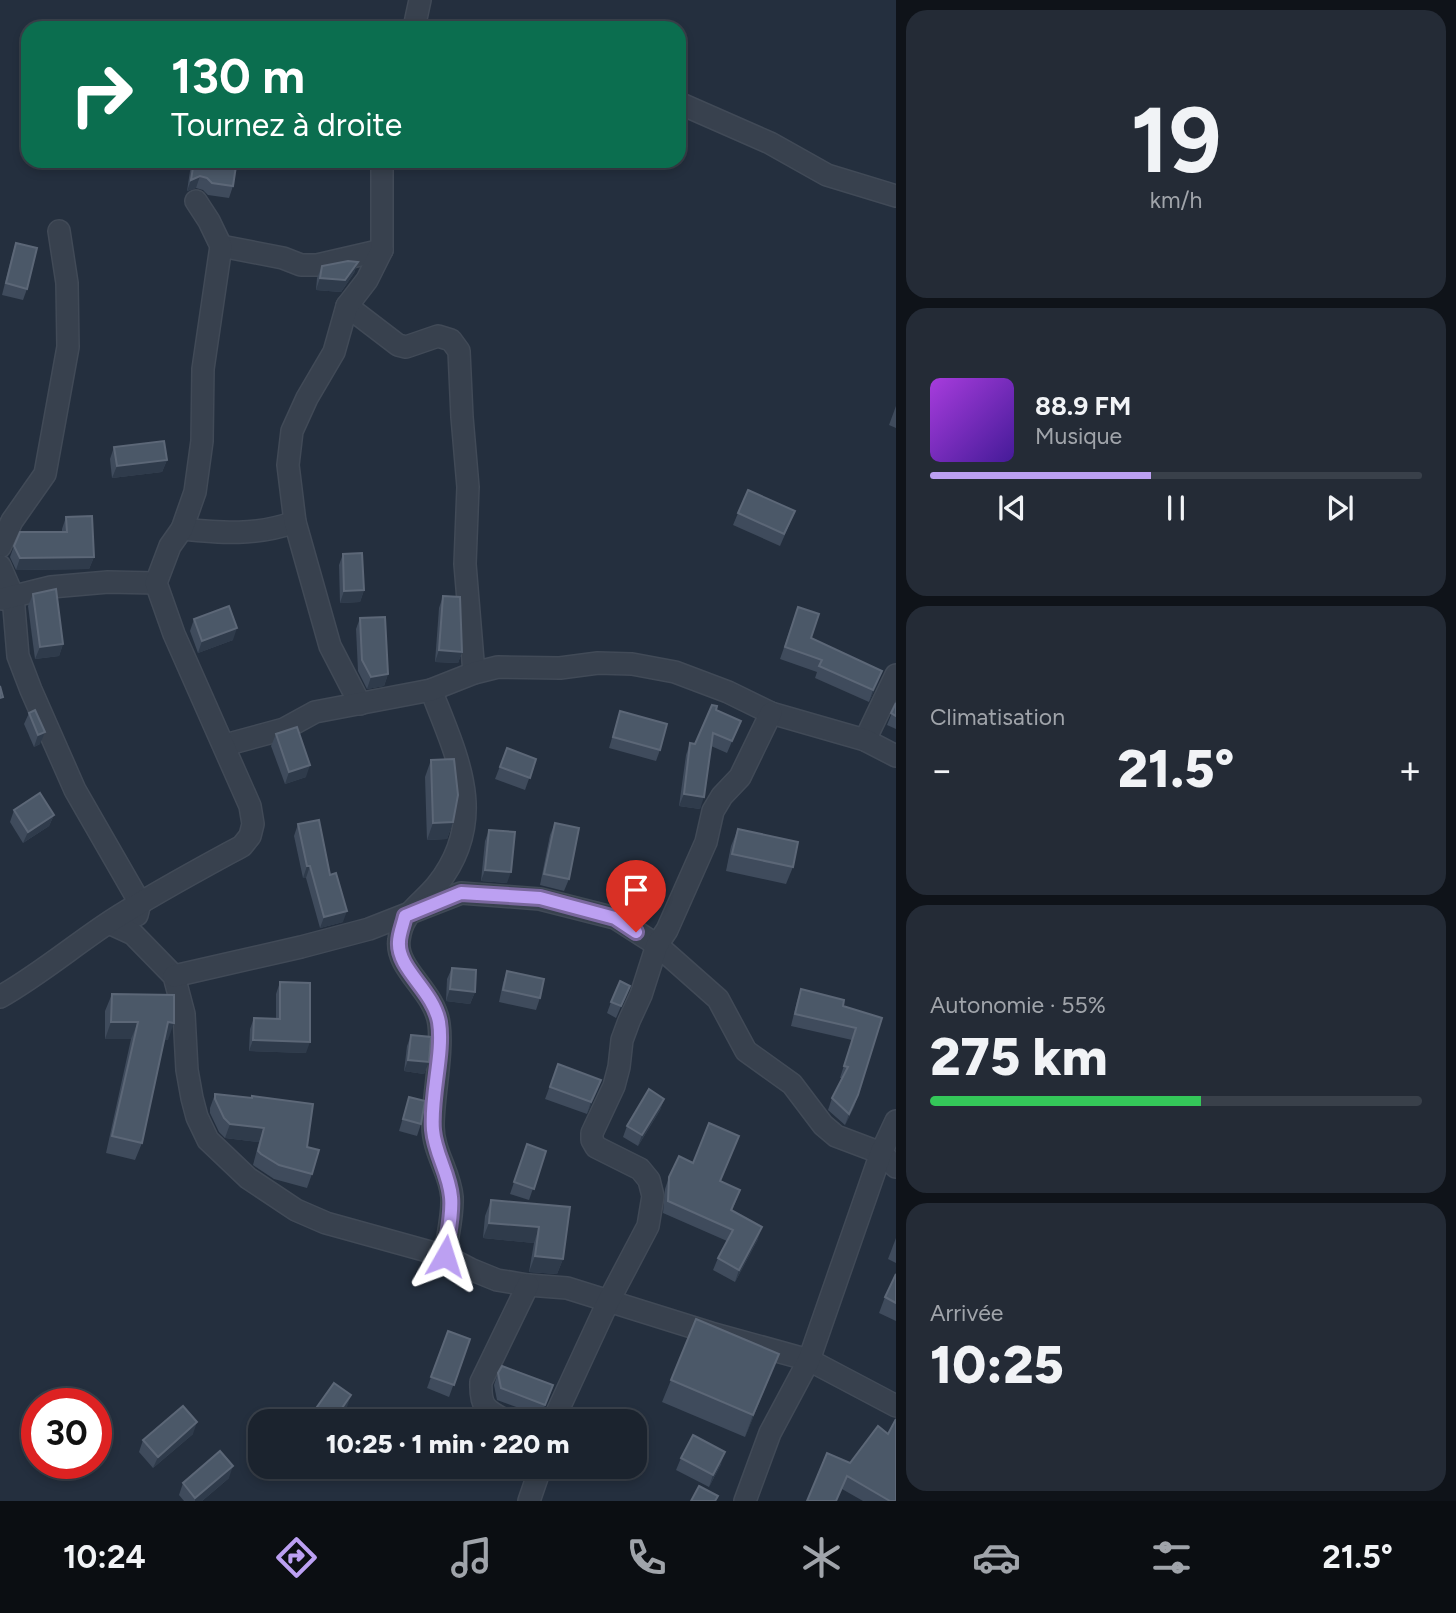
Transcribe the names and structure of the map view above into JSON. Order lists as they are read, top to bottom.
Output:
{
  "page": {
    "tile": [
      ["19", "km/h"],
      "Climatisation",
      ["Autonomie · 55%", "275 km"],
      ["Arrivée", "10:25"]
    ],
    "turn": ["130 m", "Tournez à droite"],
    "song": ["88.9 FM", "Musique"],
    "heat": ["−", "21.5°", "+"],
    "limit": "30",
    "trip": "10:25 · 1 min · 220 m",
    "tabs": ["10:24", "21.5°"]
  }
}
